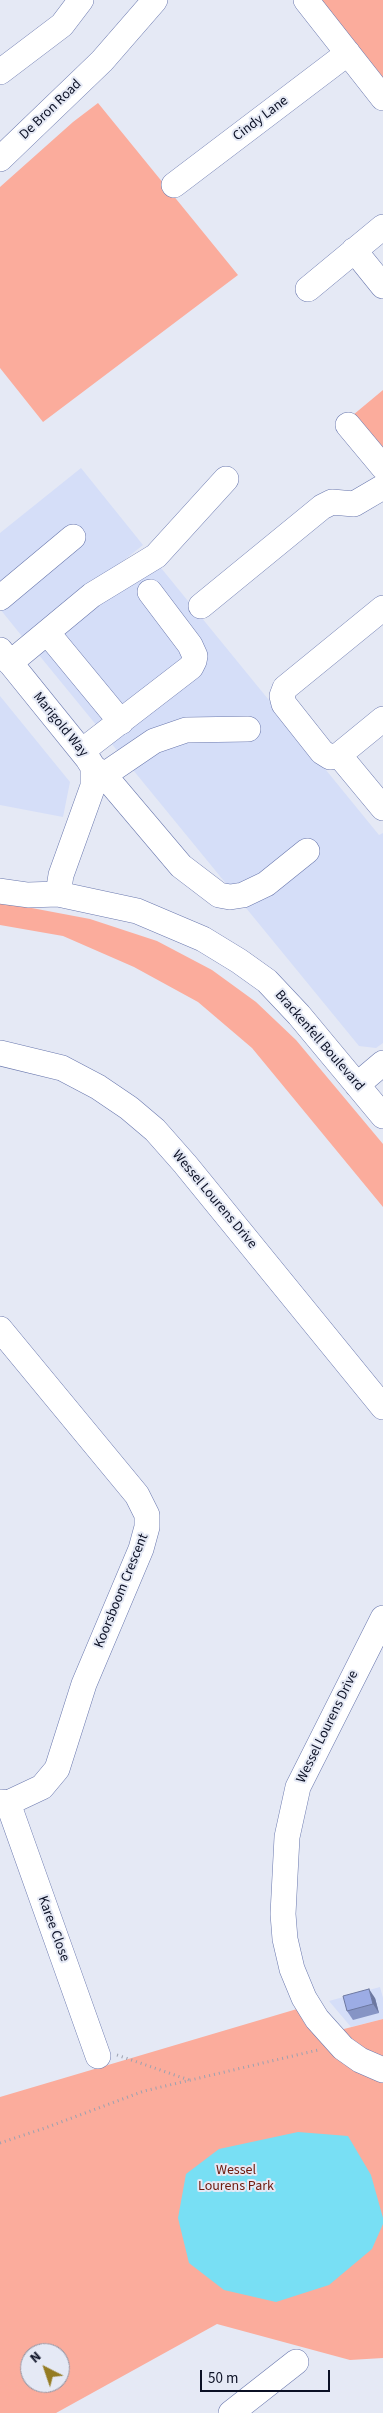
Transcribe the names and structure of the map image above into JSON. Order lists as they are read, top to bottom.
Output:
{
  "streets": {
    "street": [
      "De Bron Road",
      "Cindy Lane",
      "Marigold Way",
      "Brackenfell Boulevard",
      "Wessel Lourens Drive",
      "Koorsboom Crescent",
      "Karee Close"
    ]
  },
  "crossings": [
    ["Marigold Way", "Brackenfell Boulevard"],
    ["Koorsboom Crescent", "Karee Close"]
  ],
  "parks": ["Wessel Lourens Park"],
  "scale_bar": "50 m",
  "north": "top left"
}
